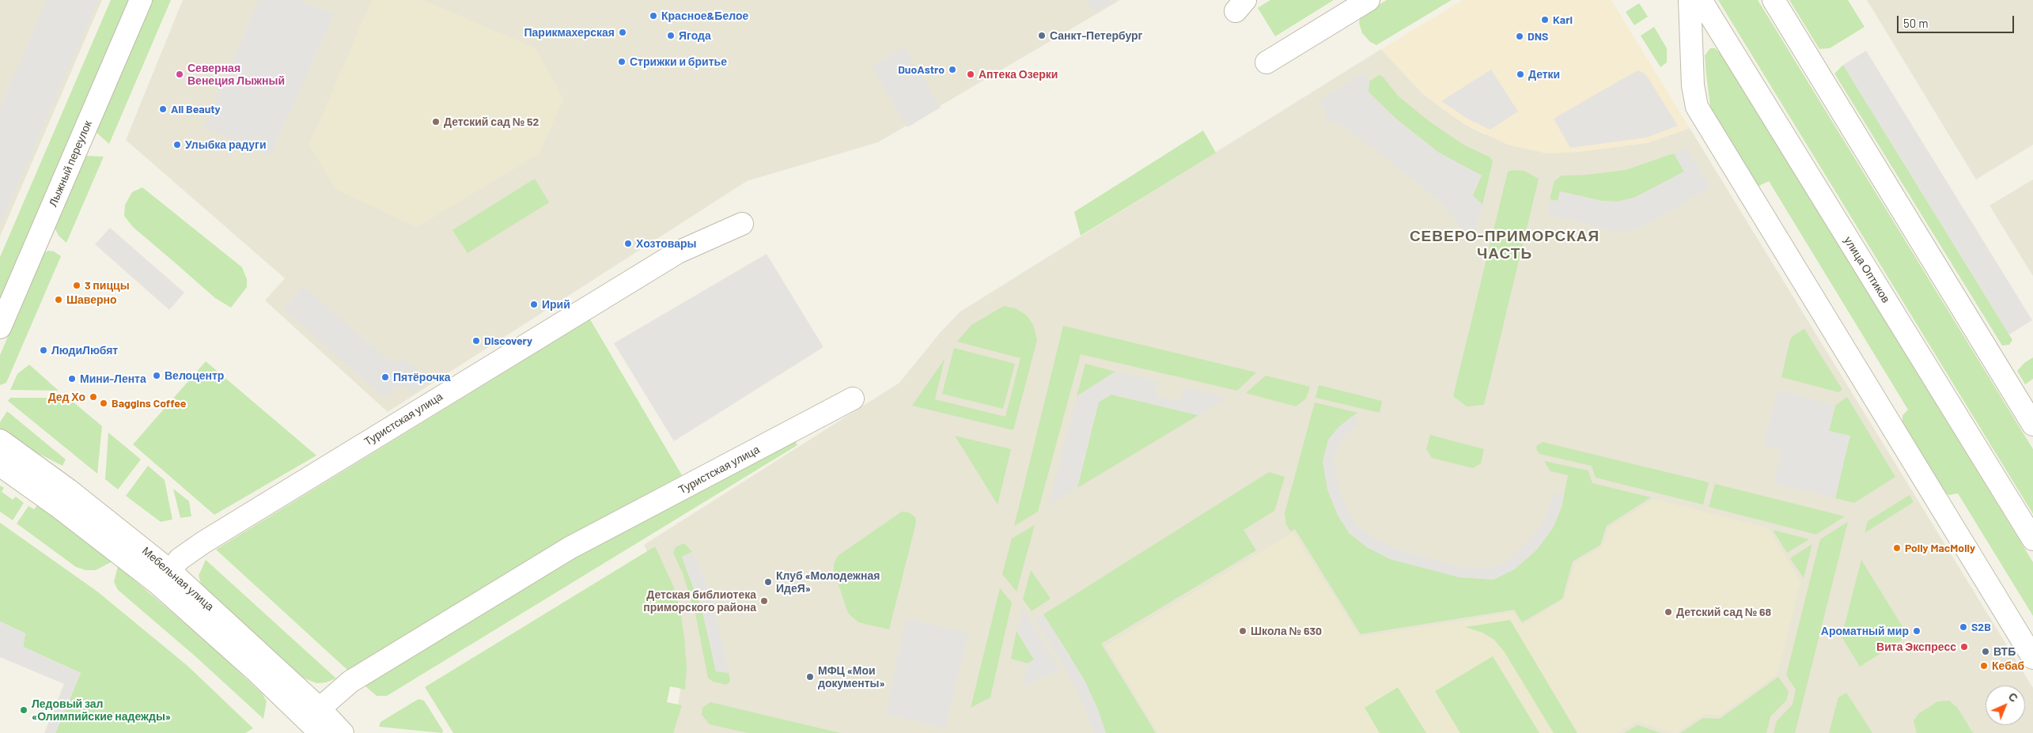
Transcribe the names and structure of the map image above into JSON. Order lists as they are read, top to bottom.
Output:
{
  "streets": {
    "street": [
      "Лыжный переулок",
      "улица Оптиков",
      "Туристская улица",
      "Мебельная улица"
    ]
  },
  "crossings": [
    ["Туристская улица", "Мебельная улица"]
  ],
  "districts": ["СЕВЕРО-ПРИМОРСКАЯ ЧАСТЬ"],
  "places": [
    "Красное&Белое",
    "Kari",
    "Парикмахерская",
    "Ягода",
    "Санкт-Петербург",
    "DNS",
    "Стрижки и бритье",
    "DuoAstro",
    "Северная Венеция Лыжный",
    "Аптека Озерки",
    "Детки",
    "All Beauty",
    "Детский сад № 52",
    "Улыбка радуги",
    "Хозтовары",
    "3 пиццы",
    "Шаверно",
    "Ирий",
    "Discovery",
    "ЛюдиЛюбят",
    "Велоцентр",
    "Пятёрочка",
    "Мини-Лента",
    "Дед Хо",
    "Baggins Coffee",
    "Polly MacMolly",
    "Клуб «Молодежная ИдеЯ»",
    "Детская библиотека приморского района",
    "Детский сад № 68",
    "S2B",
    "Школа № 630",
    "Ароматный мир",
    "Вита Экспресс",
    "ВТБ",
    "Кебаб",
    "МФЦ «Мои документы»",
    "Ледовый зал «Олимпийские надежды»"
  ],
  "scale_bar": "50 m",
  "north": "top right"
}
